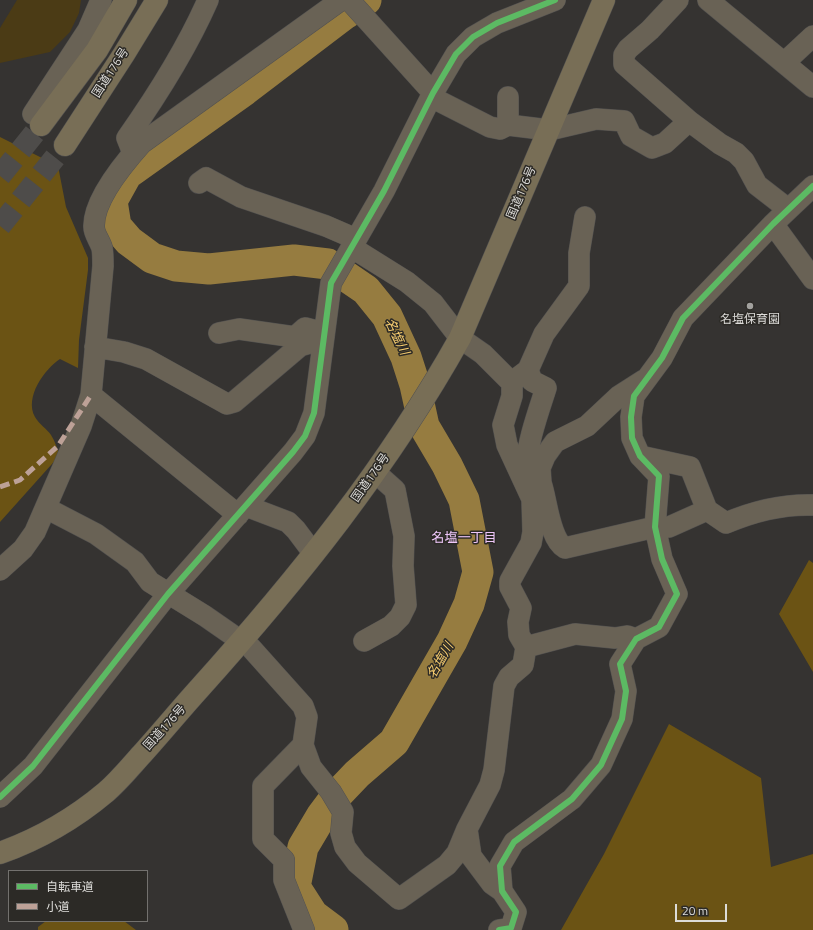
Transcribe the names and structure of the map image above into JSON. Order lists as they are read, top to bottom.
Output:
{
  "streets": {
    "highway": ["国道176号"]
  },
  "districts": ["名塩一丁目"],
  "water": ["名塩川"],
  "places": ["名塩保育園"],
  "legend": ["自転車道", "小道"],
  "scale_bar": "20 m"
}
